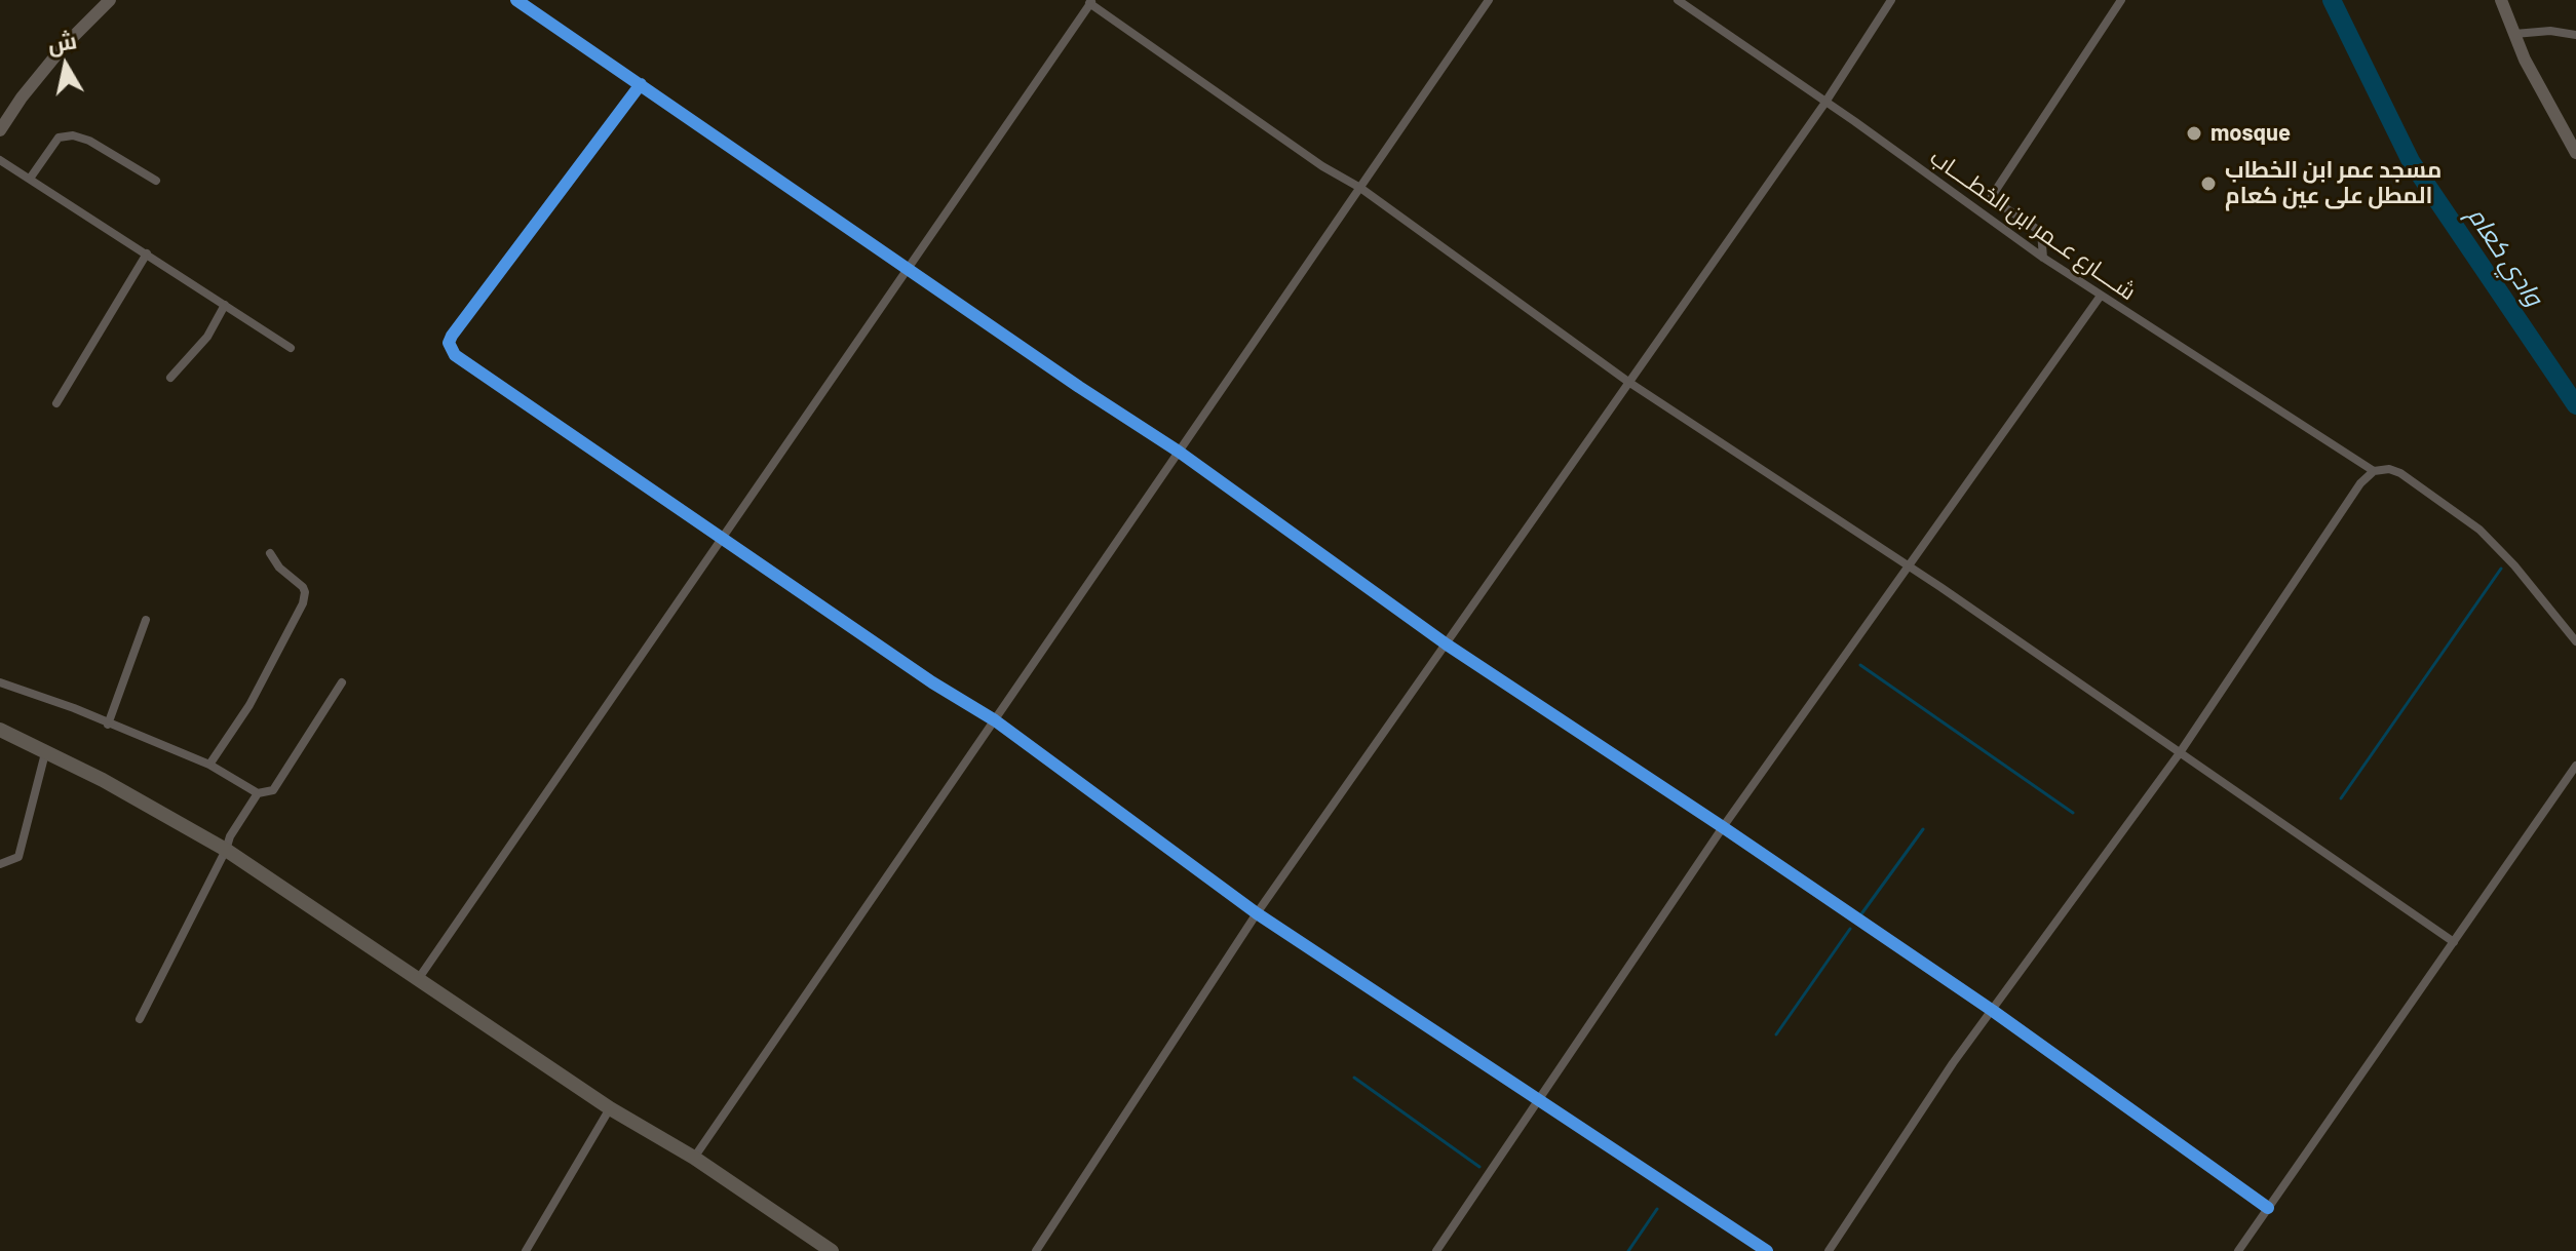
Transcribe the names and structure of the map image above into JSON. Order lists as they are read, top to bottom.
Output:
{
  "streets": {
    "street": ["شــــارع عــمر ابن الخطــــاب"]
  },
  "water": ["وادي كعام"],
  "places": ["mosque", "مسجد عمر ابن الخطاب المطل على عين كعام"],
  "north": "top"
}
